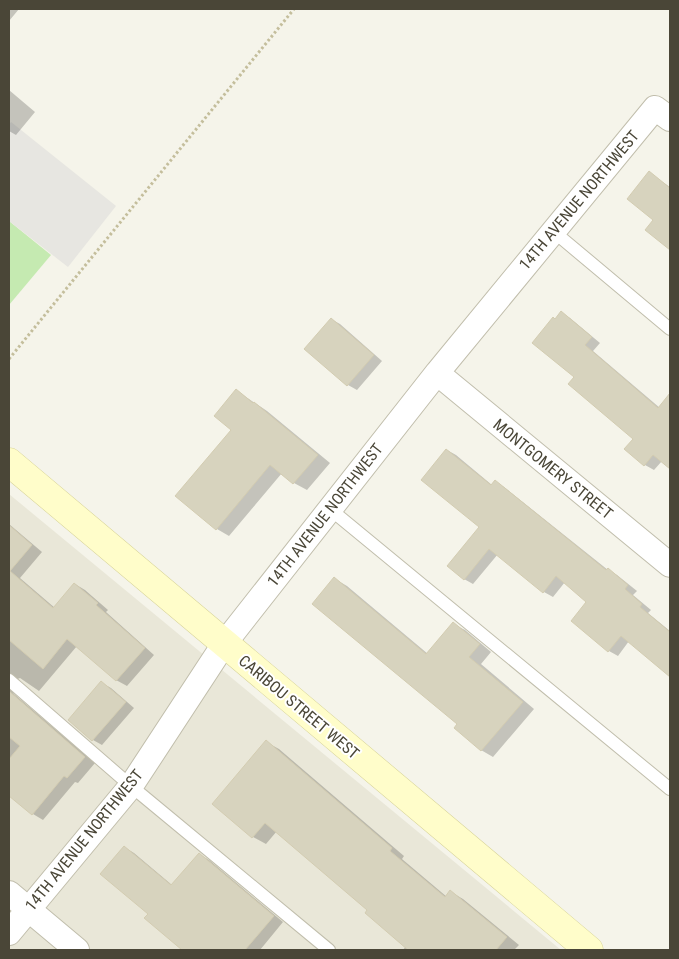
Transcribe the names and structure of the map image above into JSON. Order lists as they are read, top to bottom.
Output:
{
  "streets": {
    "street": ["14TH AVENUE NORTHWEST", "MONTGOMERY STREET", "CARIBOU STREET WEST"]
  },
  "crossings": [
    ["14TH AVENUE NORTHWEST", "MONTGOMERY STREET"],
    ["14TH AVENUE NORTHWEST", "CARIBOU STREET WEST"]
  ]
}
